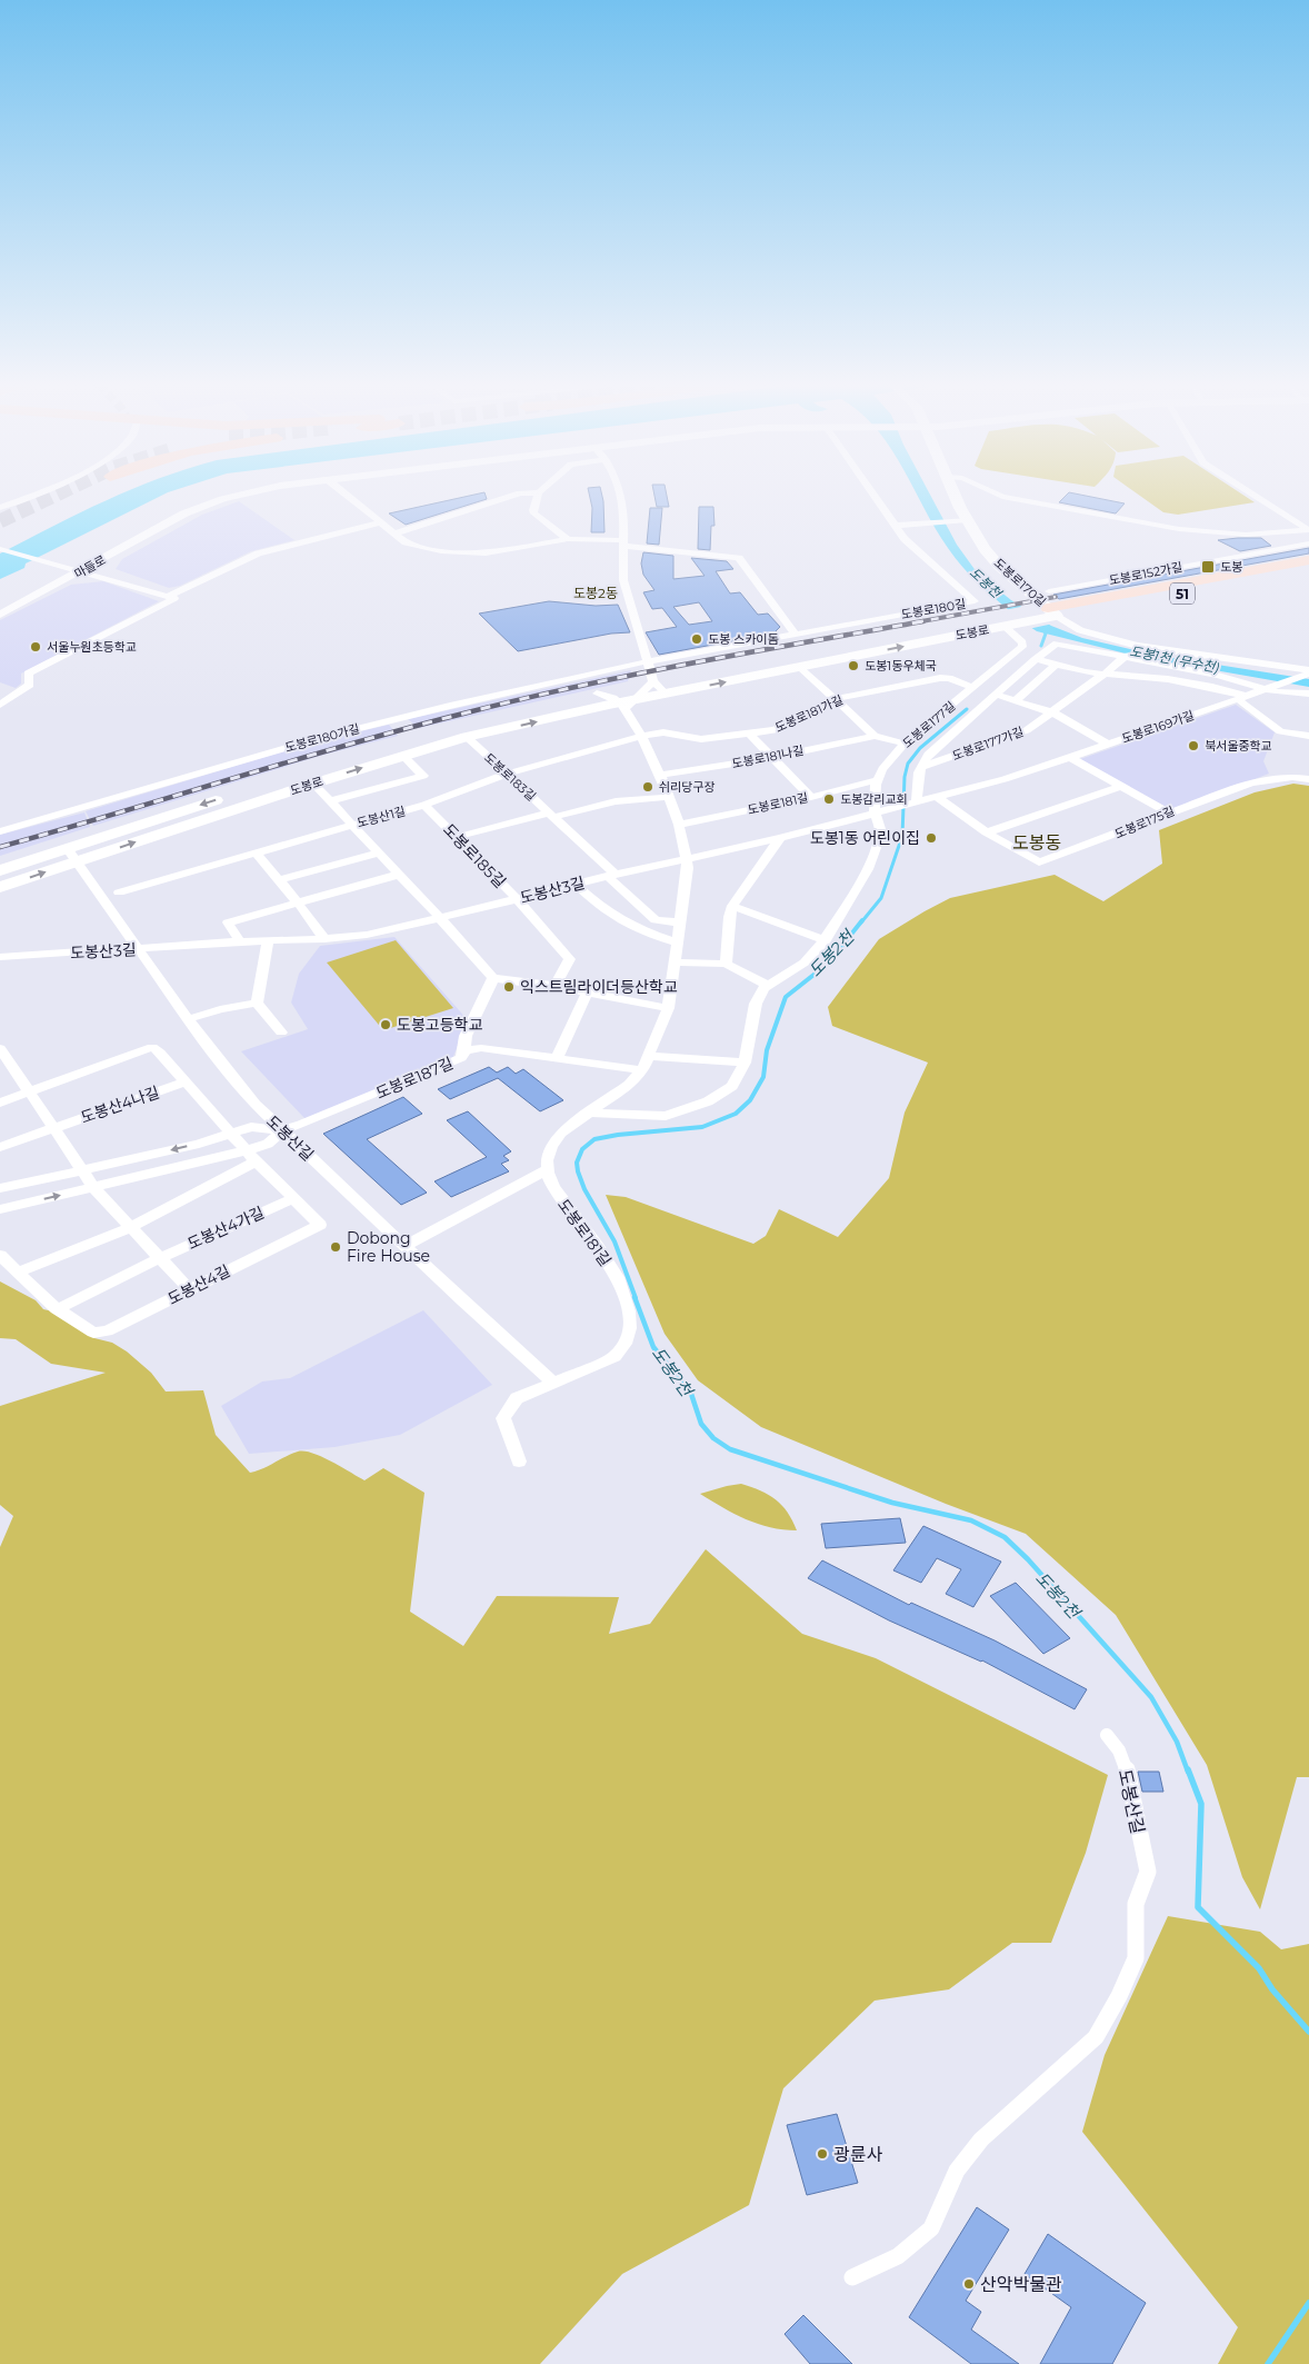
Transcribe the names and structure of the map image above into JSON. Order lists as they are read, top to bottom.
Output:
{
  "streets": {
    "main road": ["도봉로170길", "51", "도봉로"],
    "street": [
      "마들로",
      "도봉로152가길",
      "도봉로180길",
      "도봉로181가길",
      "도봉로177길",
      "도봉로169가길",
      "도봉로180가길",
      "도봉로177가길",
      "도봉로181나길",
      "도봉로183길",
      "도봉로181길",
      "도봉산1길",
      "도봉로175길",
      "도봉로185길",
      "도봉산3길",
      "도봉로187길",
      "도봉산4나길",
      "도봉산길",
      "도봉산4가길",
      "도봉산4길"
    ]
  },
  "crossings": [
    ["도봉로170길", "도봉로"],
    ["도봉로180길", "도봉로180가길"],
    ["도봉로", "도봉로177길"],
    ["도봉로", "도봉로183길"],
    ["도봉로", "도봉산길"],
    ["도봉로181가길", "도봉로177길"],
    ["도봉로181가길", "도봉산1길"],
    ["도봉로177길", "도봉로169가길"],
    ["도봉로177길", "도봉로177가길"],
    ["도봉로177길", "도봉로181길"],
    ["도봉로169가길", "도봉로177가길"],
    ["도봉로169가길", "도봉로175길"],
    ["도봉로169가길", "도봉산3길"],
    ["도봉로183길", "도봉산1길"],
    ["도봉로183길", "도봉산3길"],
    ["도봉로181길", "도봉산길"],
    ["도봉산1길", "도봉로185길"],
    ["도봉로185길", "도봉산3길"],
    ["도봉산3길", "도봉산길"],
    ["도봉로187길", "도봉산길"],
    ["도봉산4나길", "도봉산4길"],
    ["도봉산4가길", "도봉산4길"]
  ],
  "districts": ["도봉2동", "도봉동"],
  "water": ["도봉천", "도봉1천 (무수천)", "도봉2천"],
  "places": {
    "transit": ["도봉"],
    "other": [
      "도봉 스카이돔",
      "서울누원초등학교",
      "도봉1동우체국",
      "북서울중학교",
      "쉬리당구장",
      "도봉감리교회",
      "도봉1동 어린이집",
      "익스트림라이더등산학교",
      "도봉고등학교",
      "Dobong Fire House",
      "광륜사",
      "산악박물관"
    ]
  }
}
